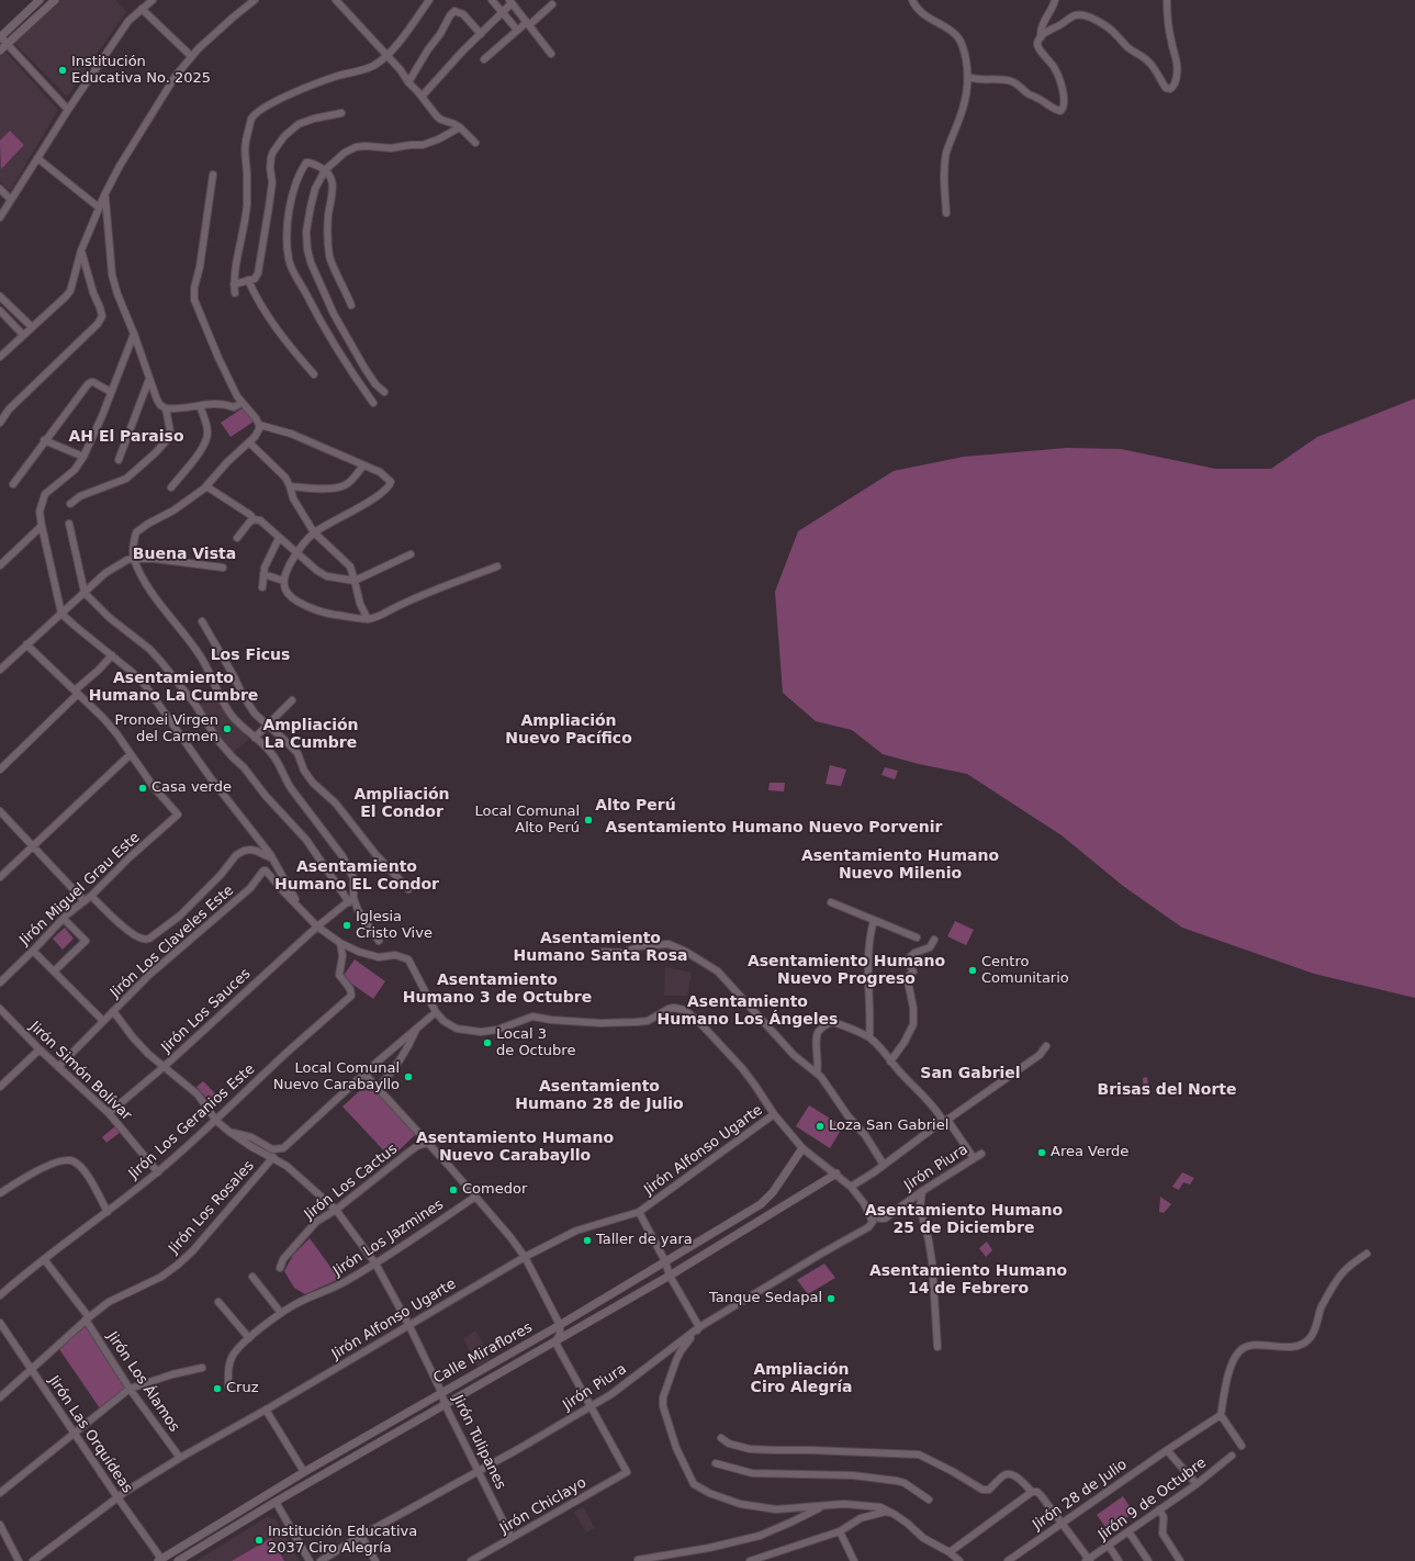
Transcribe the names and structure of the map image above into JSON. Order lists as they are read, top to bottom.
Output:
{
  "streets": {
    "street": [
      "Jirón Miguel Grau Este",
      "Jirón Los Claveles Este",
      "Jirón Los Sauces",
      "Jirón Simón Bolívar",
      "Jirón Los Geranios Este",
      "Jirón Alfonso Ugarte",
      "Jirón Piura",
      "Jirón Los Cactus",
      "Jirón Los Rosales",
      "Jirón Los Jazmines",
      "Calle Miraflores",
      "Jirón Los Álamos",
      "Jirón Las Orquídeas",
      "Jirón Tulipanes",
      "Jirón 28 de Julio",
      "Jirón 9 de Octubre",
      "Jirón Chiclayo"
    ]
  },
  "crossings": [
    ["Jirón Los Claveles Este", "Jirón Simón Bolívar"],
    ["Jirón Los Claveles Este", "Jirón Tulipanes"],
    ["Jirón Los Sauces", "Jirón Simón Bolívar"],
    ["Jirón Los Sauces", "Jirón Tulipanes"],
    ["Jirón Simón Bolívar", "Jirón Los Geranios Este"],
    ["Jirón Los Geranios Este", "Jirón Los Álamos"],
    ["Jirón Los Geranios Este", "Jirón Tulipanes"],
    ["Jirón Alfonso Ugarte", "Jirón Los Álamos"],
    ["Jirón Alfonso Ugarte", "Jirón Las Orquídeas"],
    ["Jirón Alfonso Ugarte", "Jirón Tulipanes"],
    ["Jirón Piura", "Jirón Tulipanes"],
    ["Jirón Piura", "Jirón Chiclayo"],
    ["Jirón Los Cactus", "Jirón Tulipanes"],
    ["Jirón Los Rosales", "Jirón Los Álamos"],
    ["Jirón Los Rosales", "Jirón Las Orquídeas"],
    ["Jirón Los Rosales", "Jirón Tulipanes"],
    ["Jirón Los Jazmines", "Jirón Tulipanes"],
    ["Calle Miraflores", "Jirón Las Orquídeas"],
    ["Calle Miraflores", "Jirón Tulipanes"],
    ["Jirón Tulipanes", "Jirón Chiclayo"]
  ],
  "districts": [
    "AH El Paraiso",
    "Buena Vista",
    "Los Ficus",
    "Asentamiento Humano La Cumbre",
    "Ampliación Nuevo Pacífico",
    "Ampliación La Cumbre",
    "Ampliación El Condor",
    "Alto Perú",
    "Asentamiento Humano Nuevo Porvenir",
    "Asentamiento Humano Nuevo Milenio",
    "Asentamiento Humano EL Condor",
    "Asentamiento Humano Santa Rosa",
    "Asentamiento Humano Nuevo Progreso",
    "Asentamiento Humano 3 de Octubre",
    "Asentamiento Humano Los Ángeles",
    "San Gabriel",
    "Asentamiento Humano 28 de Julio",
    "Brisas del Norte",
    "Asentamiento Humano Nuevo Carabayllo",
    "Asentamiento Humano 25 de Diciembre",
    "Asentamiento Humano 14 de Febrero",
    "Ampliación Ciro Alegría"
  ],
  "places": [
    "Institución Educativa No. 2025",
    "Pronoei Virgen del Carmen",
    "Casa verde",
    "Local Comunal Alto Perú",
    "Iglesia Cristo Vive",
    "Centro Comunitario",
    "Local 3 de Octubre",
    "Local Comunal Nuevo Carabayllo",
    "Loza San Gabriel",
    "Area Verde",
    "Comedor",
    "Taller de yara",
    "Tanque Sedapal",
    "Cruz",
    "Institución Educativa 2037 Ciro Alegría"
  ]
}
